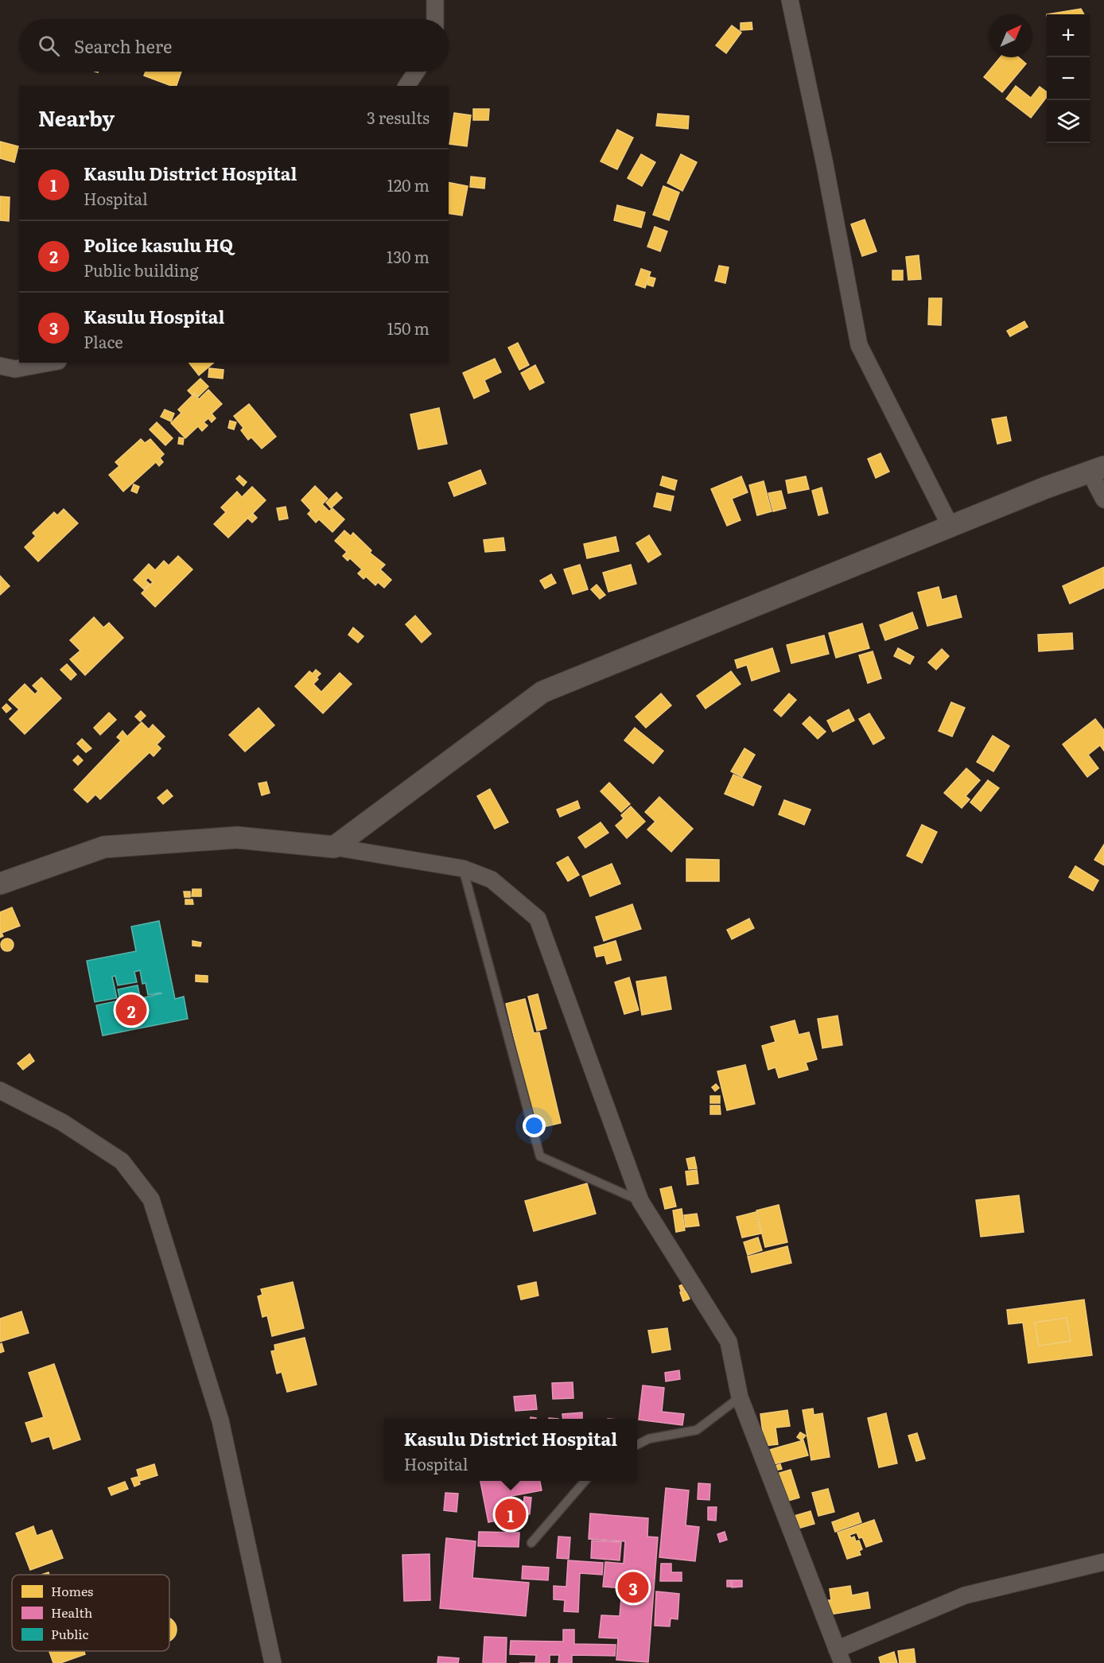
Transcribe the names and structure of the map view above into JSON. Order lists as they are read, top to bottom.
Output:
{
  "legend": ["Homes", "Health", "Public"],
  "north": "top right",
  "page": {
    "map_buttons": ["+", "−"],
    "search": "Search here",
    "heading": ["Nearby", "3 results"],
    "list": [
      {
        "mark": "1",
        "name": "Kasulu District Hospital",
        "note": "Hospital",
        "value": "120 m"
      },
      {
        "mark": "2",
        "name": "Police kasulu HQ",
        "note": "Public building",
        "value": "130 m"
      },
      {
        "mark": "3",
        "name": "Kasulu Hospital",
        "note": "Place",
        "value": "150 m"
      }
    ],
    "pins": ["2", "1", "3"],
    "popup": ["Kasulu District Hospital", "Hospital"]
  }
}
